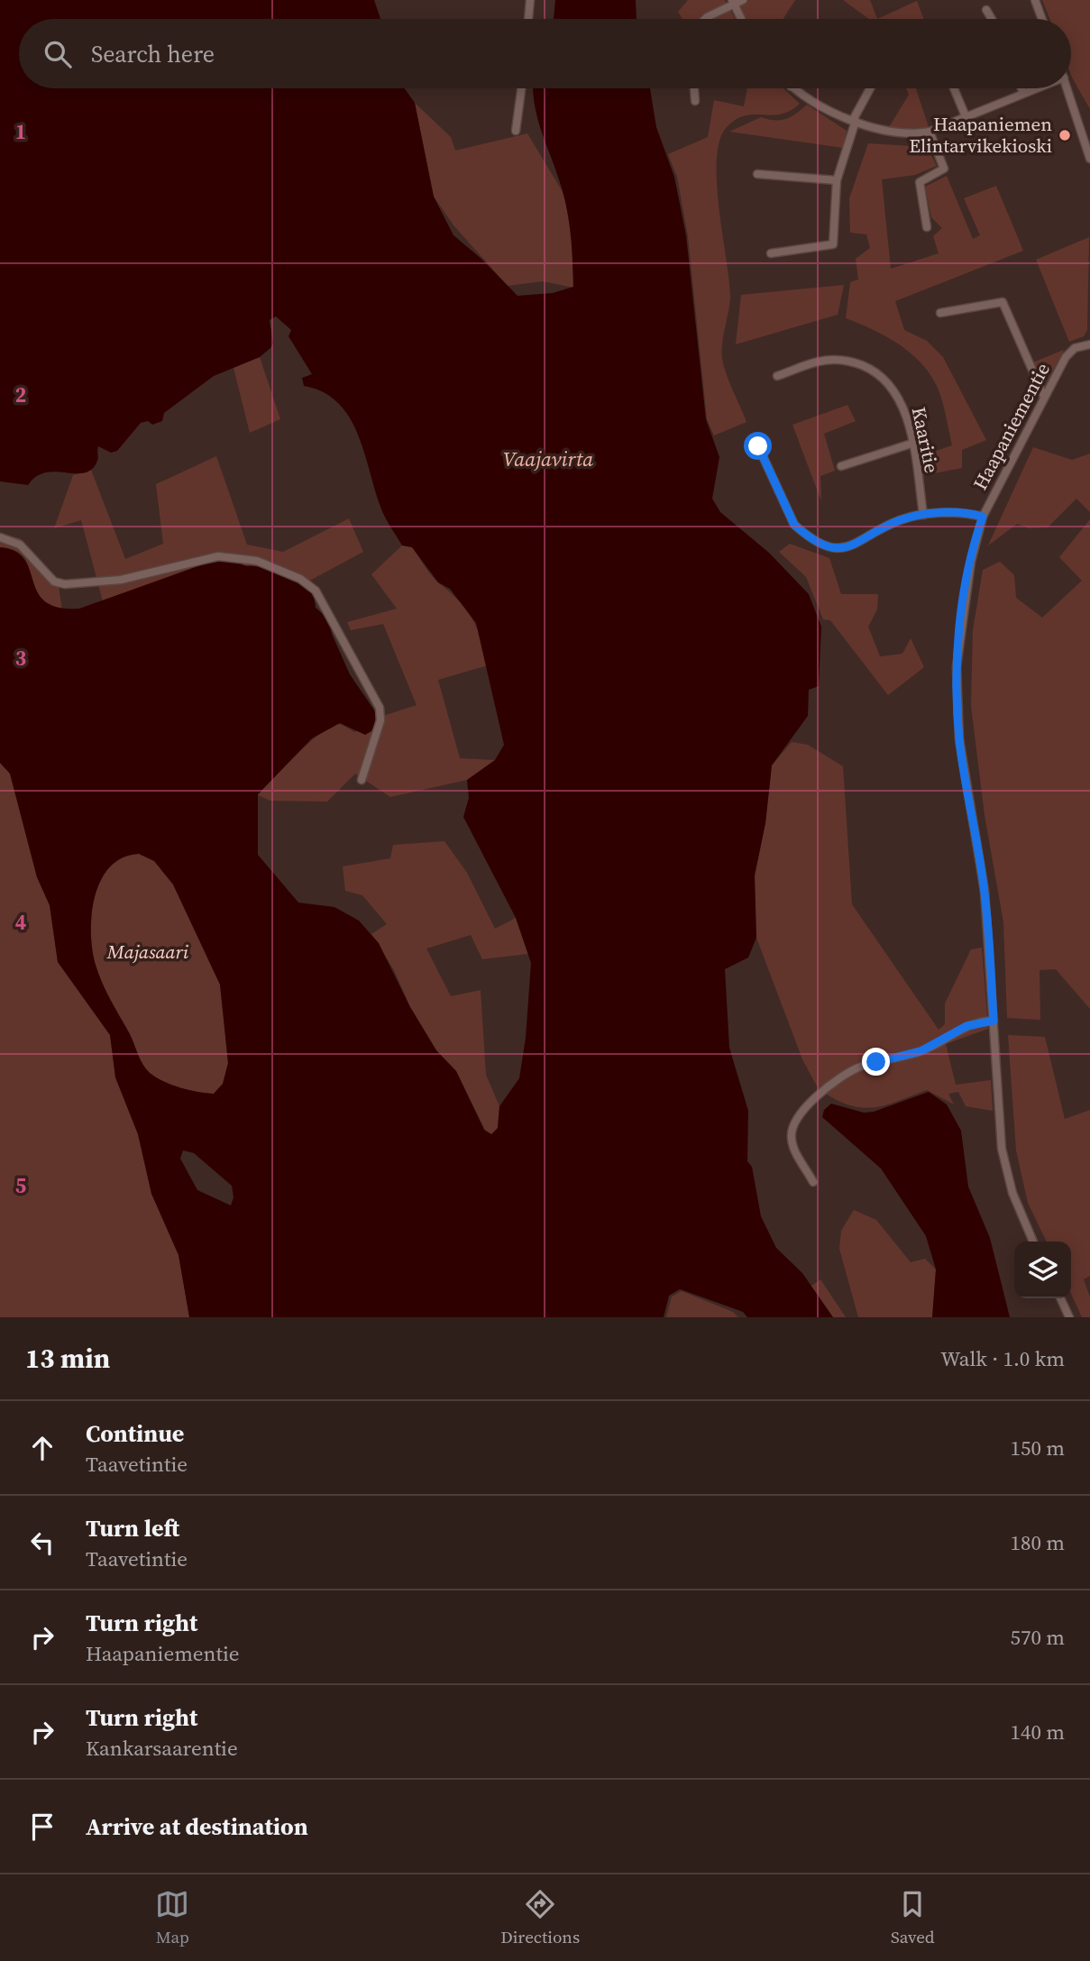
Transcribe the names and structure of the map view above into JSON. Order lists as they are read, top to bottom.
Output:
{
  "streets": {
    "street": ["Haapaniementie", "Kaaritie"]
  },
  "water": ["Vaajavirta"],
  "parks": ["Majasaari"],
  "places": ["Haapaniemen Elintarvikekioski"],
  "page": {
    "search": "Search here",
    "heading": ["13 min", "Walk · 1.0 km"],
    "list": [
      ["Continue", "Taavetintie", "150 m"],
      ["Turn left", "Taavetintie", "180 m"],
      ["Turn right", "Haapaniementie", "570 m"],
      ["Turn right", "Kankarsaarentie", "140 m"],
      "Arrive at destination"
    ],
    "nav": ["Map", "Directions", "Saved"]
  },
  "grid": {
    "rows": [
      "1",
      "2",
      "3",
      "4",
      "5"
    ]
  }
}
